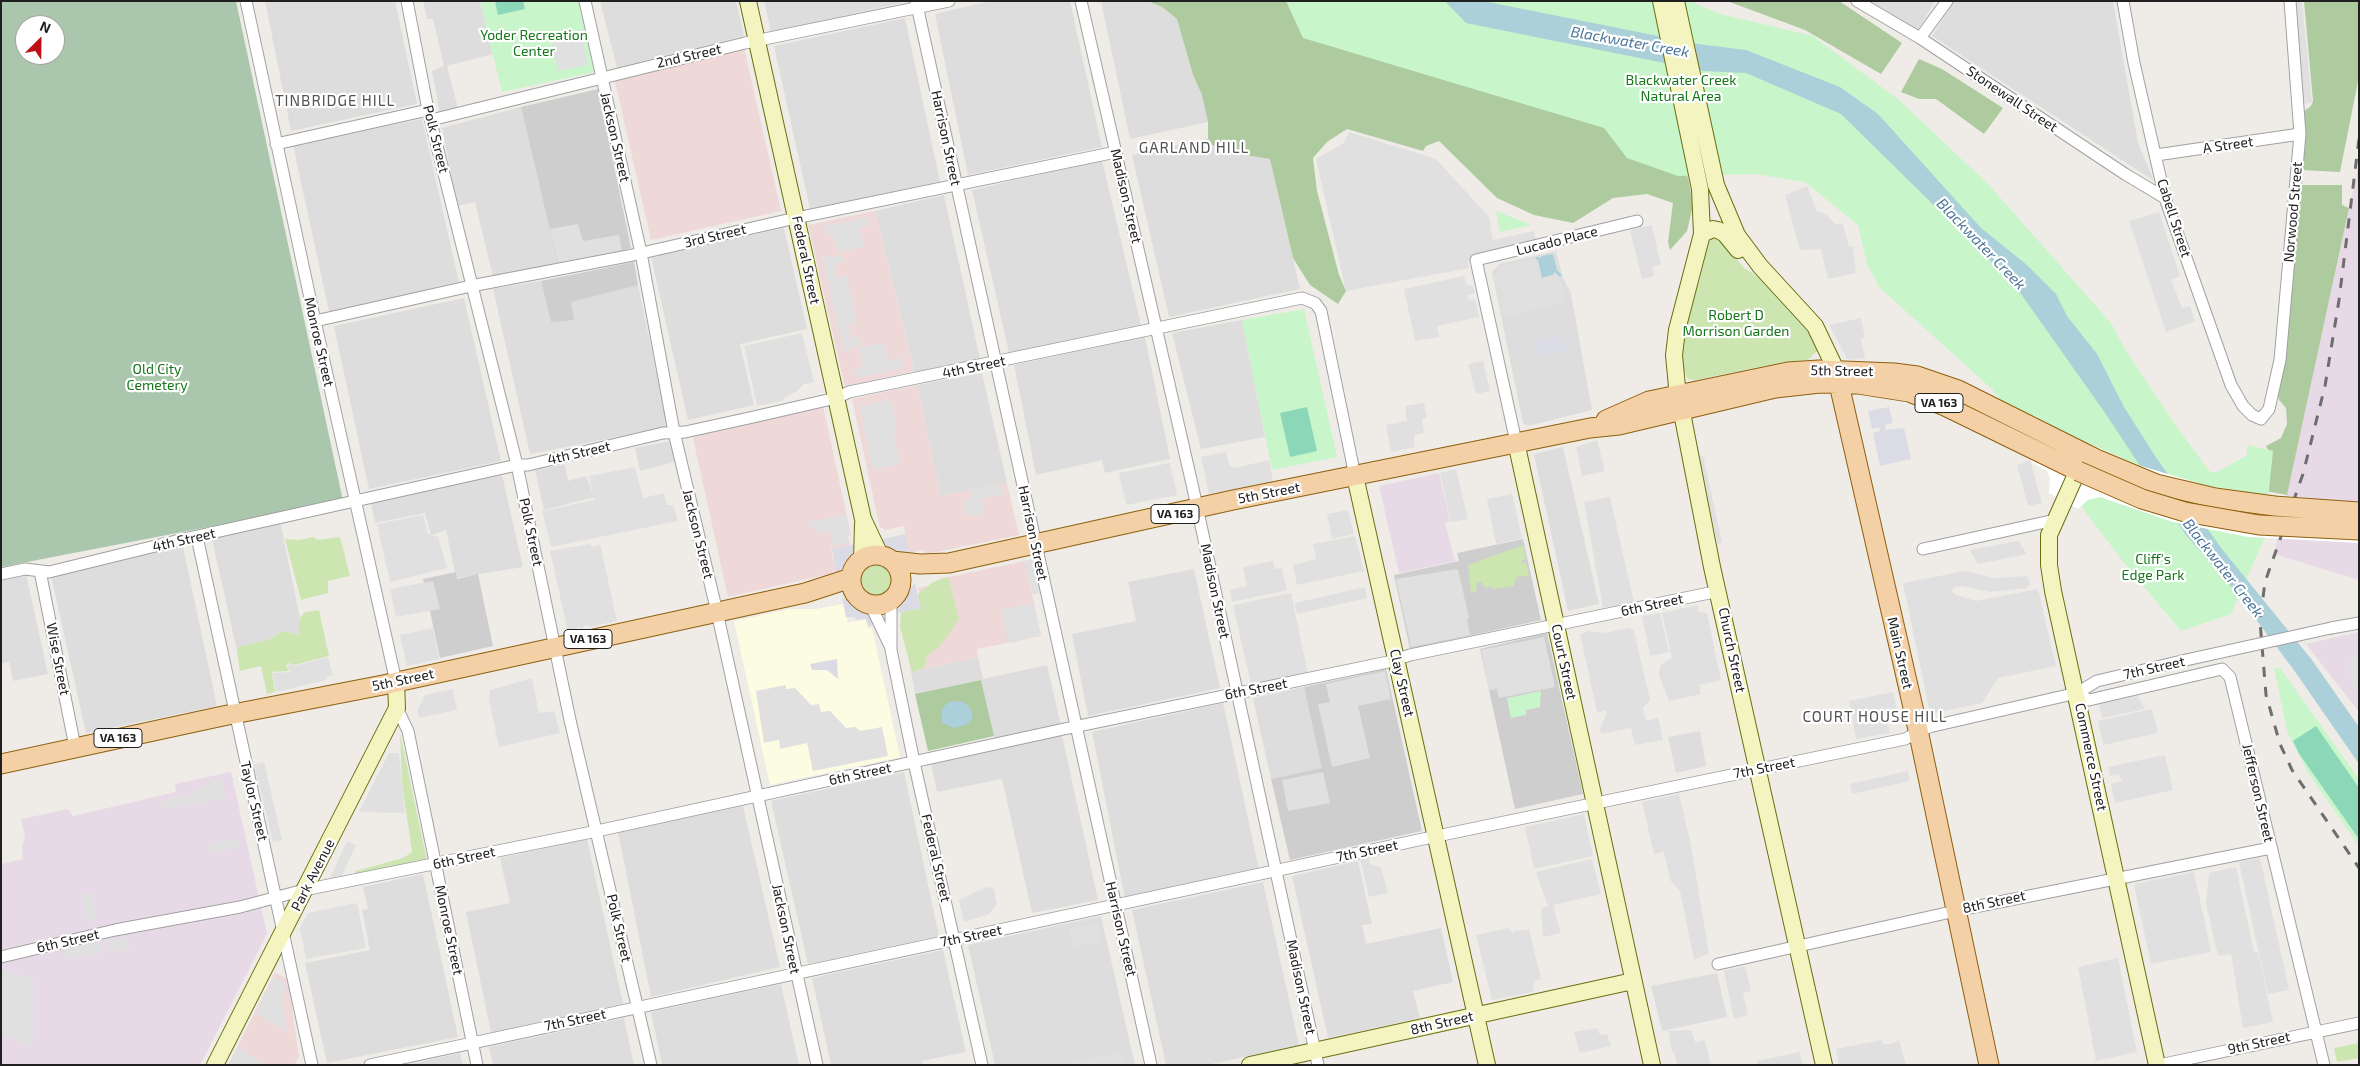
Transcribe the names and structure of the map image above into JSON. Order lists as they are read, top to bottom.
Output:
{
  "streets": {
    "main road": ["5th Street", "VA 163", "Main Street"],
    "street": [
      "2nd Street",
      "Stonewall Street",
      "Jackson Street",
      "Harrison Street",
      "Polk Street",
      "A Street",
      "Madison Street",
      "Norwood Street",
      "Cabell Street",
      "3rd Street",
      "Lucado Place",
      "Federal Street",
      "Monroe Street",
      "4th Street",
      "6th Street",
      "Church Street",
      "Wise Street",
      "Court Street",
      "7th Street",
      "Clay Street",
      "Commerce Street",
      "Jefferson Street",
      "Taylor Street",
      "Park Avenue",
      "8th Street",
      "9th Street"
    ]
  },
  "crossings": [
    ["2nd Street", "Jackson Street"],
    ["2nd Street", "Harrison Street"],
    ["2nd Street", "Polk Street"],
    ["2nd Street", "Federal Street"],
    ["2nd Street", "Monroe Street"],
    ["Stonewall Street", "Cabell Street"],
    ["Jackson Street", "3rd Street"],
    ["Jackson Street", "4th Street"],
    ["Jackson Street", "5th Street"],
    ["Jackson Street", "6th Street"],
    ["Jackson Street", "7th Street"],
    ["Harrison Street", "3rd Street"],
    ["Harrison Street", "4th Street"],
    ["Harrison Street", "5th Street"],
    ["Harrison Street", "6th Street"],
    ["Harrison Street", "7th Street"],
    ["Polk Street", "3rd Street"],
    ["Polk Street", "4th Street"],
    ["Polk Street", "5th Street"],
    ["Polk Street", "6th Street"],
    ["Polk Street", "7th Street"],
    ["A Street", "Norwood Street"],
    ["A Street", "Cabell Street"],
    ["Madison Street", "3rd Street"],
    ["Madison Street", "4th Street"],
    ["Madison Street", "5th Street"],
    ["Madison Street", "6th Street"],
    ["Madison Street", "7th Street"],
    ["Madison Street", "Clay Street"],
    ["Madison Street", "8th Street"],
    ["Norwood Street", "Cabell Street"],
    ["3rd Street", "Federal Street"],
    ["3rd Street", "Monroe Street"],
    ["Lucado Place", "Court Street"],
    ["Federal Street", "4th Street"],
    ["Federal Street", "5th Street"],
    ["Federal Street", "6th Street"],
    ["Federal Street", "7th Street"],
    ["Monroe Street", "4th Street"],
    ["Monroe Street", "5th Street"],
    ["Monroe Street", "6th Street"],
    ["Monroe Street", "7th Street"],
    ["Monroe Street", "Park Avenue"],
    ["4th Street", "Wise Street"],
    ["4th Street", "Clay Street"],
    ["4th Street", "Taylor Street"],
    ["5th Street", "Church Street"],
    ["5th Street", "Main Street"],
    ["5th Street", "Wise Street"],
    ["5th Street", "Court Street"],
    ["5th Street", "Clay Street"],
    ["5th Street", "Commerce Street"],
    ["5th Street", "Taylor Street"],
    ["6th Street", "Church Street"],
    ["6th Street", "Court Street"],
    ["6th Street", "Clay Street"],
    ["6th Street", "Taylor Street"],
    ["6th Street", "Park Avenue"],
    ["Church Street", "7th Street"],
    ["Church Street", "8th Street"],
    ["Main Street", "7th Street"],
    ["Main Street", "8th Street"],
    ["Court Street", "7th Street"],
    ["Court Street", "8th Street"],
    ["7th Street", "Clay Street"],
    ["7th Street", "Commerce Street"],
    ["7th Street", "Jefferson Street"],
    ["Clay Street", "8th Street"],
    ["Commerce Street", "Jefferson Street"],
    ["Commerce Street", "8th Street"],
    ["Commerce Street", "9th Street"],
    ["Jefferson Street", "8th Street"],
    ["Jefferson Street", "9th Street"],
    ["Taylor Street", "Park Avenue"]
  ],
  "districts": ["TINBRIDGE HILL", "GARLAND HILL", "COURT HOUSE HILL"],
  "water": ["Blackwater Creek"],
  "parks": [
    "Yoder Recreation Center",
    "Blackwater Creek Natural Area",
    "Robert D Morrison Garden",
    "Old City Cemetery",
    "Cliff's Edge Park"
  ],
  "north": "top right"
}
